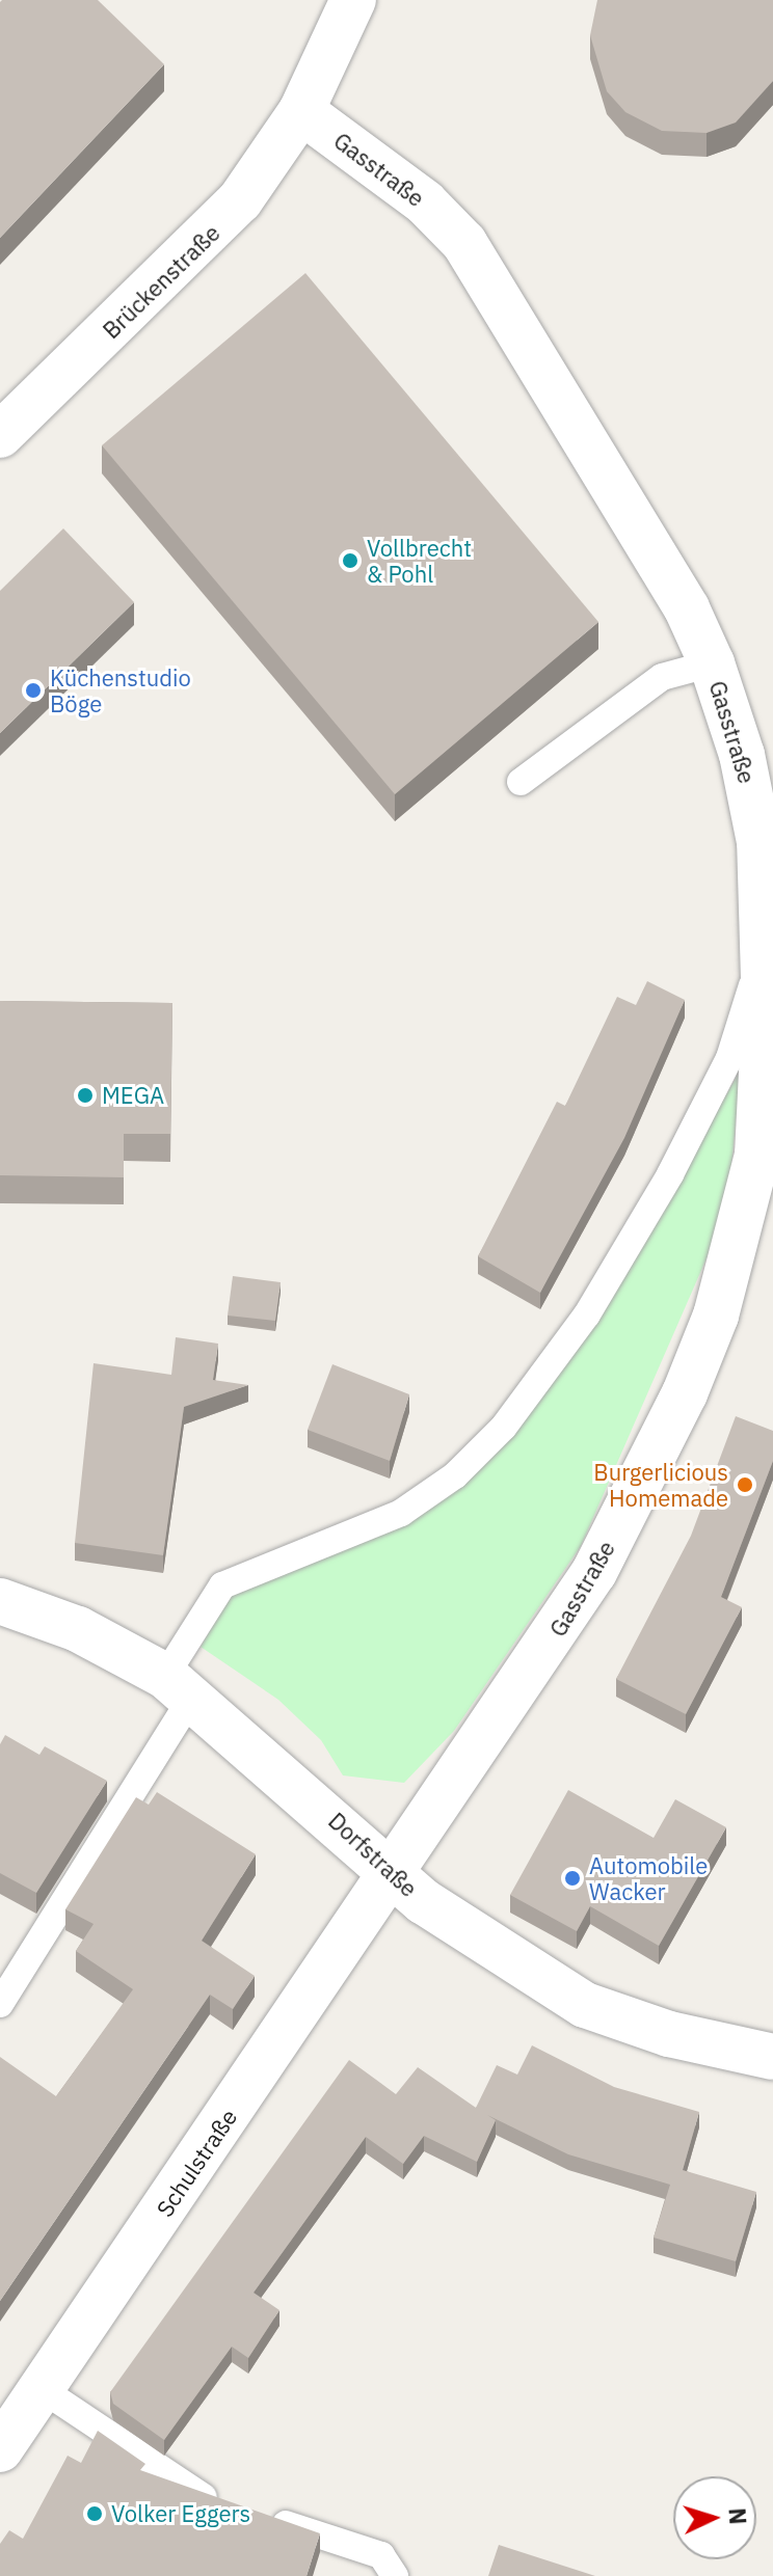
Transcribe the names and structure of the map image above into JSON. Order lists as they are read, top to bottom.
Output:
{
  "streets": {
    "street": [
      "Gasstraße",
      "Brückenstraße",
      "Dorfstraße",
      "Schulstraße"
    ]
  },
  "crossings": [
    ["Gasstraße", "Brückenstraße"],
    ["Gasstraße", "Dorfstraße"],
    ["Gasstraße", "Schulstraße"],
    ["Dorfstraße", "Schulstraße"]
  ],
  "places": [
    "Vollbrecht & Pohl",
    "Küchenstudio Böge",
    "MEGA",
    "Burgerlicious Homemade",
    "Automobile Wacker",
    "Volker Eggers"
  ],
  "north": "right"
}
